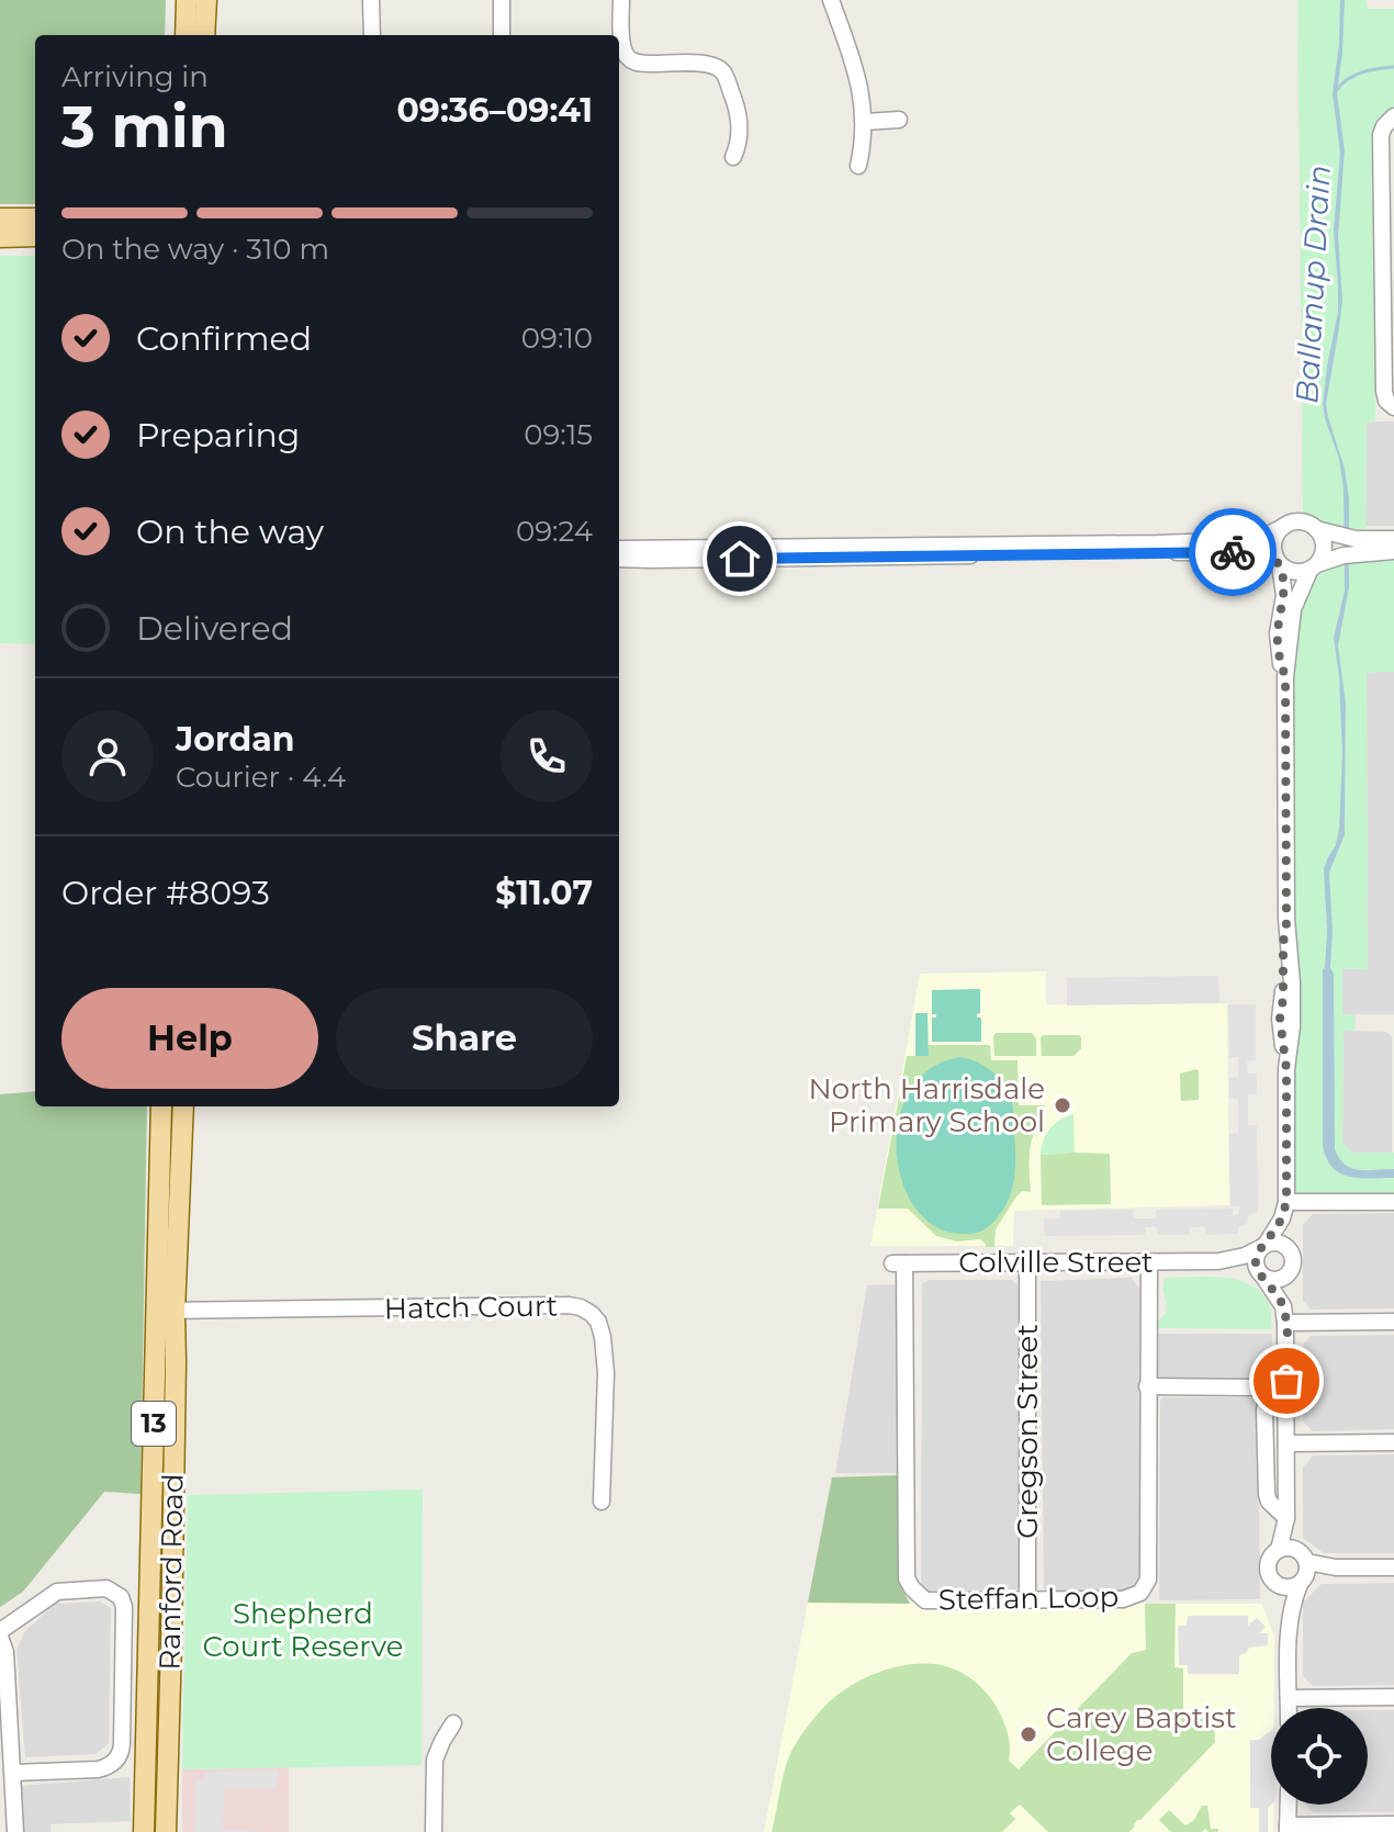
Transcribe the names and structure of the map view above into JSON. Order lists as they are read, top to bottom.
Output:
{
  "streets": {
    "main road": ["13", "Ranford Road"],
    "street": [
      "Colville Street",
      "Hatch Court",
      "Gregson Street",
      "Steffan Loop"
    ]
  },
  "crossings": [
    ["Colville Street", "Gregson Street"],
    ["Colville Street", "Steffan Loop"],
    ["Hatch Court", "Ranford Road"],
    ["Gregson Street", "Steffan Loop"]
  ],
  "water": ["Ballanup Drain"],
  "parks": ["Shepherd Court Reserve"],
  "places": ["North Harrisdale Primary School", "Carey Baptist College"],
  "page": {
    "heading": ["3 min", "Arriving in", "09:36–09:41"],
    "panel": [
      "Jordan",
      "Courier · 4.4",
      "Order #8093",
      "$11.07"
    ],
    "bar": "On the way · 310 m",
    "list": [
      ["Confirmed", "09:10"],
      ["Preparing", "09:15"],
      ["On the way", "09:24"],
      "Delivered"
    ],
    "buttons": ["Help", "Share"]
  }
}
